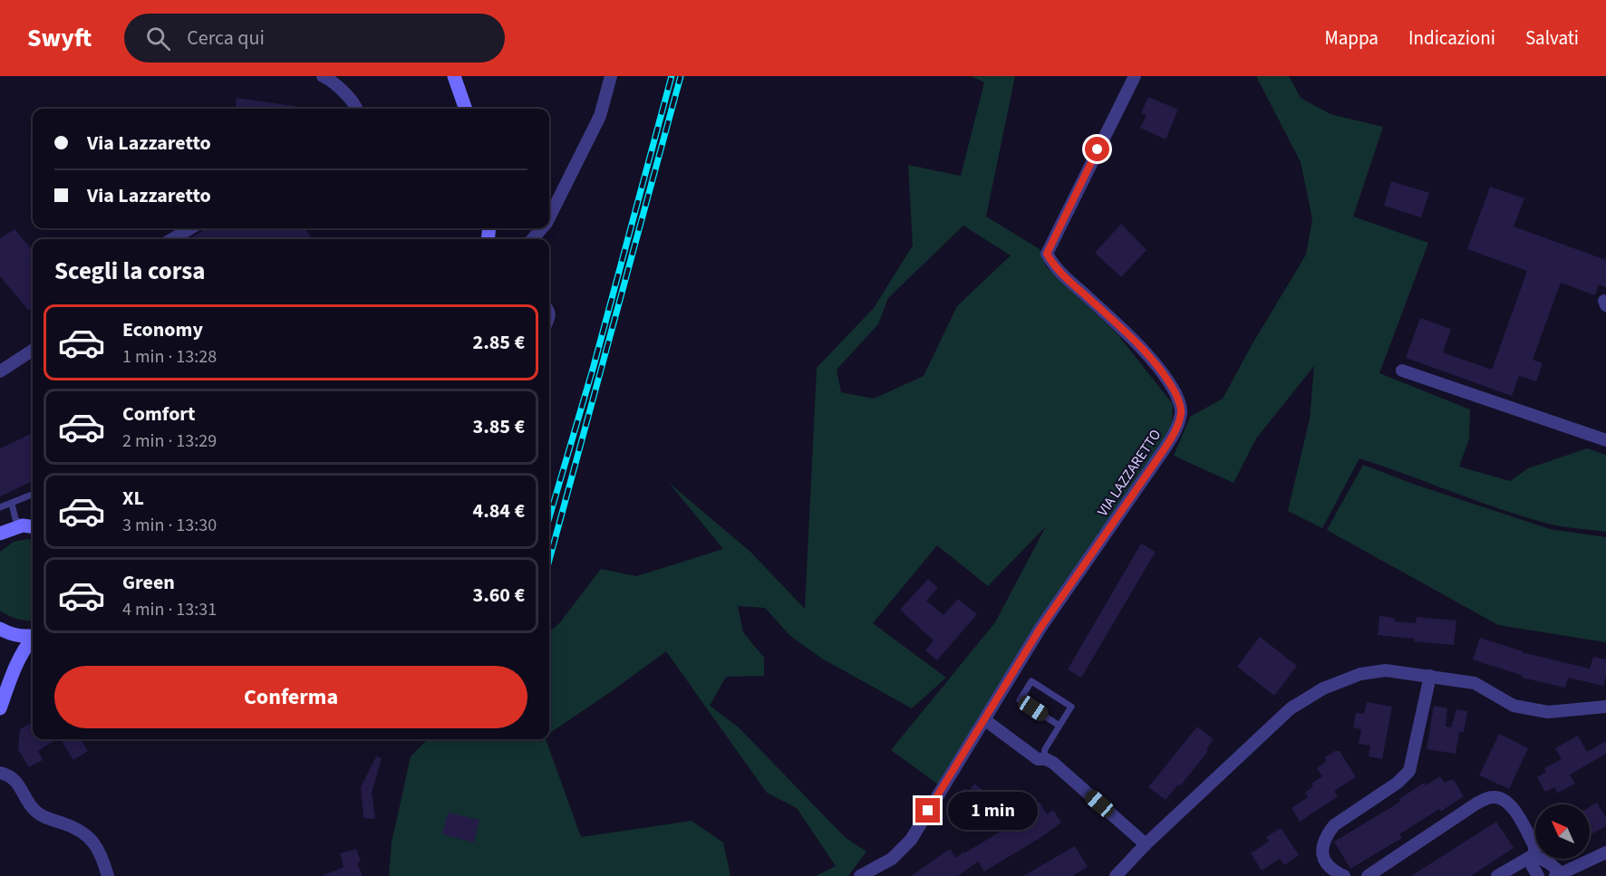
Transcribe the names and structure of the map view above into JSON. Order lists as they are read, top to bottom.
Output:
{
  "streets": {
    "street": ["VIA LAZZARETTO"]
  },
  "north": "top left",
  "page": {
    "header": "Swyft",
    "search": "Cerca qui",
    "nav": ["Mappa", "Indicazioni", "Salvati"],
    "banner": ["Via Lazzaretto", "Via Lazzaretto"],
    "heading": "Scegli la corsa",
    "list": [
      {
        "name": "Economy",
        "note": "1 min · 13:28",
        "value": "2.85 €"
      },
      {
        "name": "Comfort",
        "note": "2 min · 13:29",
        "value": "3.85 €"
      },
      {
        "name": "XL",
        "note": "3 min · 13:30",
        "value": "4.84 €"
      },
      {
        "name": "Green",
        "note": "4 min · 13:31",
        "value": "3.60 €"
      }
    ],
    "buttons": "Conferma",
    "bubble": "1 min"
  }
}
